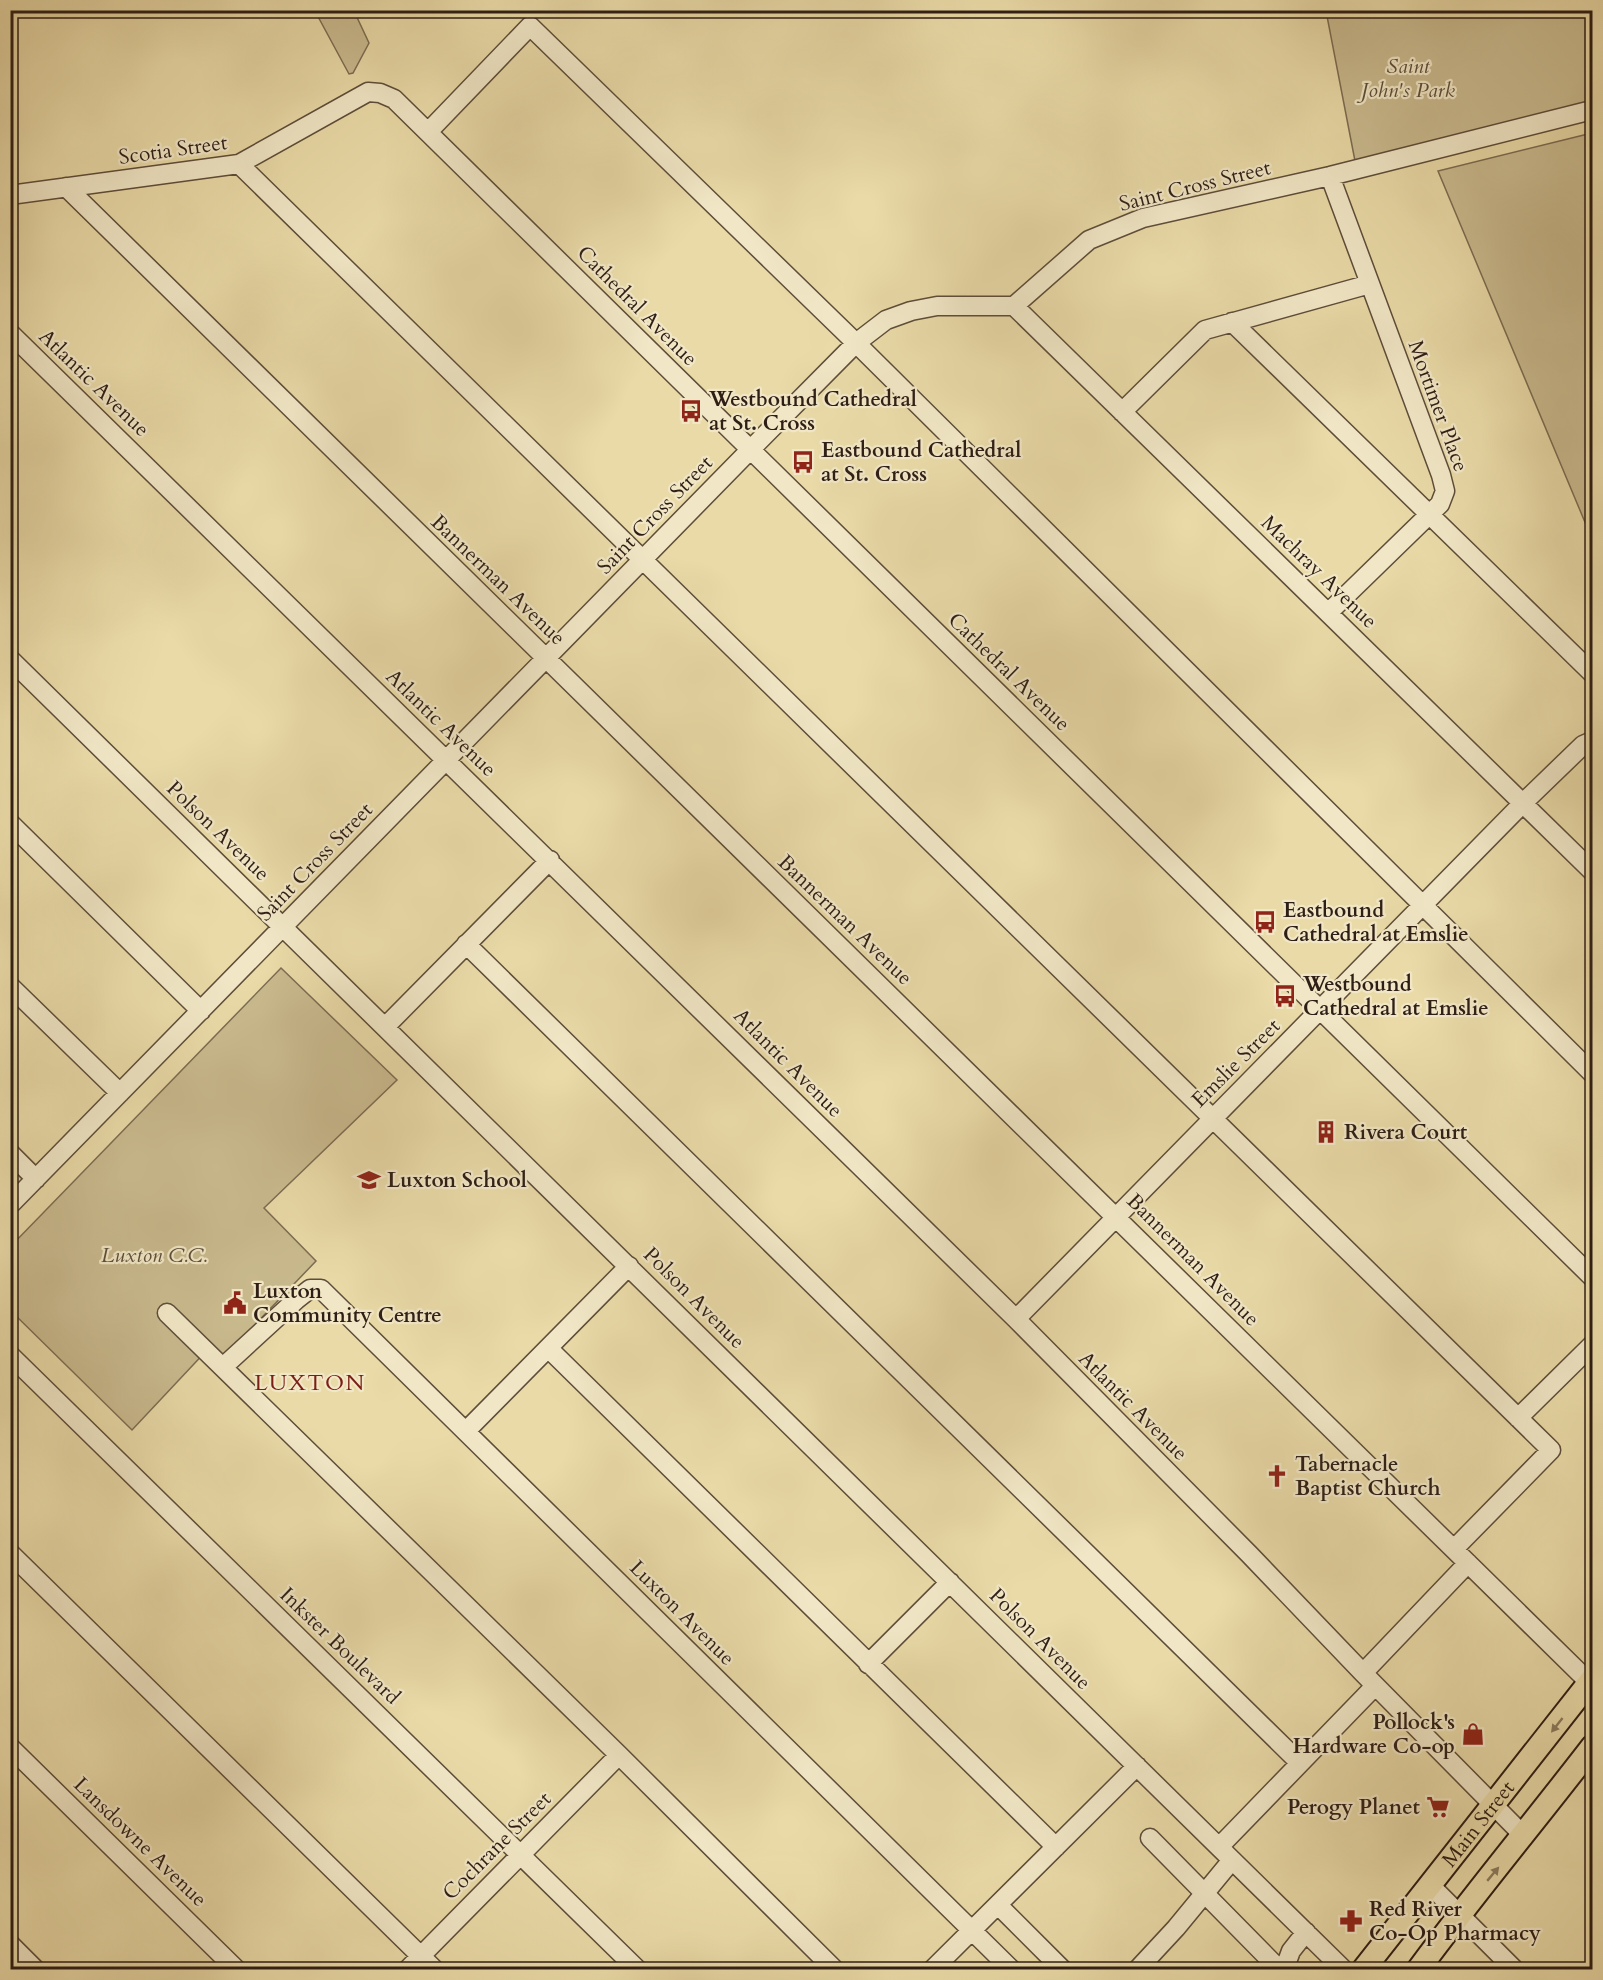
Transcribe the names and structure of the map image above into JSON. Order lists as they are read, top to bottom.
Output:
{
  "streets": {
    "main road": ["Main Street"],
    "street": [
      "Scotia Street",
      "Saint Cross Street",
      "Cathedral Avenue",
      "Atlantic Avenue",
      "Mortimer Place",
      "Machray Avenue",
      "Bannerman Avenue",
      "Polson Avenue",
      "Emslie Street",
      "Luxton Avenue",
      "Inkster Boulevard",
      "Lansdowne Avenue",
      "Cochrane Street"
    ]
  },
  "crossings": [
    ["Scotia Street", "Cathedral Avenue"],
    ["Scotia Street", "Bannerman Avenue"],
    ["Saint Cross Street", "Cathedral Avenue"],
    ["Saint Cross Street", "Atlantic Avenue"],
    ["Saint Cross Street", "Mortimer Place"],
    ["Saint Cross Street", "Machray Avenue"],
    ["Saint Cross Street", "Bannerman Avenue"],
    ["Saint Cross Street", "Polson Avenue"],
    ["Cathedral Avenue", "Emslie Street"],
    ["Atlantic Avenue", "Emslie Street"],
    ["Atlantic Avenue", "Main Street"],
    ["Mortimer Place", "Machray Avenue"],
    ["Machray Avenue", "Emslie Street"],
    ["Bannerman Avenue", "Emslie Street"],
    ["Bannerman Avenue", "Main Street"],
    ["Inkster Boulevard", "Cochrane Street"]
  ],
  "districts": ["LUXTON"],
  "parks": ["Saint John's Park", "Luxton C.C."],
  "places": {
    "bus stop": [
      "Westbound Cathedral at St. Cross",
      "Eastbound Cathedral at St. Cross",
      "Eastbound Cathedral at Emslie",
      "Westbound Cathedral at Emslie"
    ],
    "building": ["Rivera Court"],
    "school or university": ["Luxton School"],
    "public building": ["Luxton Community Centre"],
    "church": ["Tabernacle Baptist Church"],
    "shop": ["Pollock's Hardware Co-op"],
    "supermarket": ["Perogy Planet"],
    "pharmacy": ["Red River Co-Op Pharmacy"]
  }
}
